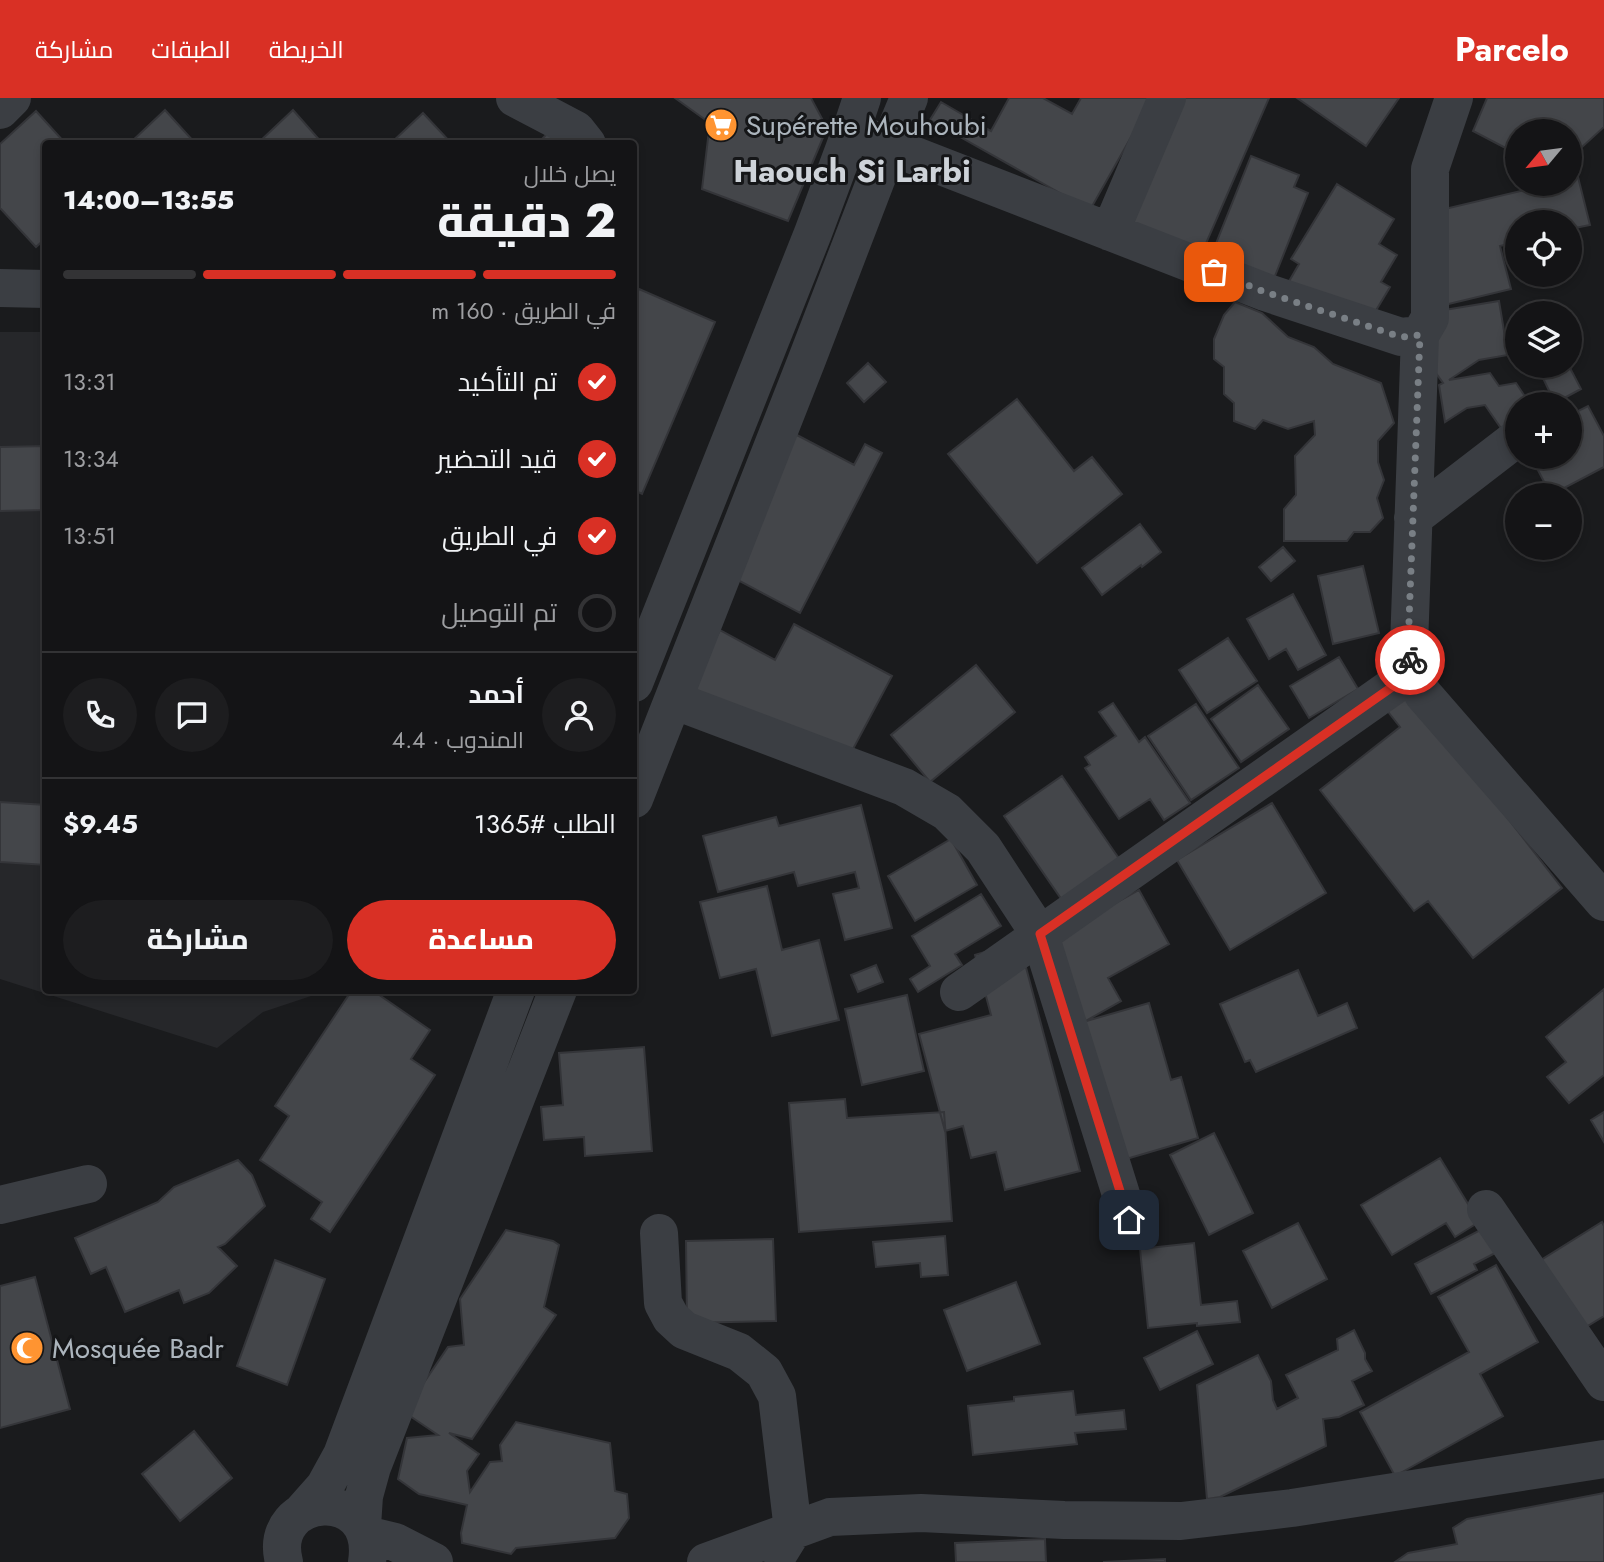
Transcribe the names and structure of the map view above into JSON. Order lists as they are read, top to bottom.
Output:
{
  "districts": ["Haouch Si Larbi"],
  "places": {
    "supermarket": ["Supérette Mouhoubi"],
    "mosque": ["Mosquée Badr"]
  },
  "north": "bottom left",
  "page": {
    "header": "Parcelo",
    "nav": ["الخريطة", "الطبقات", "مشاركة"],
    "map_buttons": ["+", "−"],
    "heading": ["2 دقيقة", "يصل خلال", "13:55–14:00"],
    "panel": [
      "أحمد",
      "المندوب · 4.4",
      "الطلب #1365",
      "$9.45"
    ],
    "bar": "في الطريق · 160 m",
    "list": [
      ["تم التأكيد", "13:31"],
      ["قيد التحضير", "13:34"],
      ["في الطريق", "13:51"],
      "تم التوصيل"
    ],
    "buttons": ["مساعدة", "مشاركة"]
  }
}
